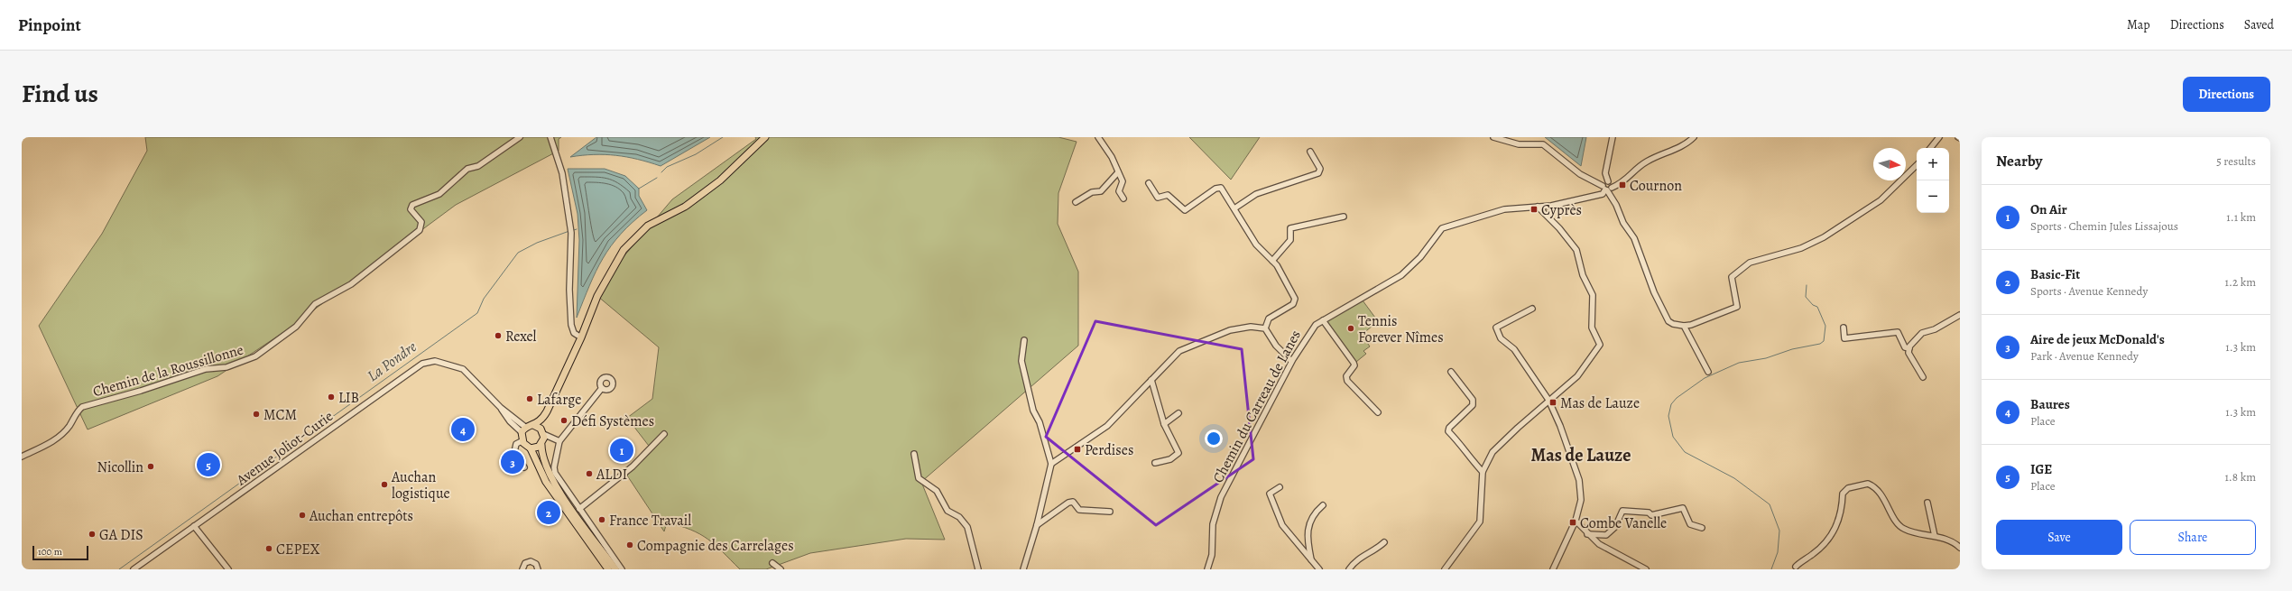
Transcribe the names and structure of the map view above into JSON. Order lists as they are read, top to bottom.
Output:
{
  "streets": {
    "street": ["Chemin de la Roussillonne", "Chemin du Carreau de Lanes", "Avenue Joliot-Curie"]
  },
  "districts": ["Mas de Lauze"],
  "water": ["La Pondre"],
  "places": {
    "transit": [
      "Cournon",
      "Cyprès",
      "Mas de Lauze",
      "Perdises",
      "Combe Vanelle"
    ],
    "other": [
      "Tennis Forever Nîmes",
      "Rexel",
      "LIB",
      "Lafarge",
      "MCM",
      "Défi Systèmes",
      "Nicollin",
      "ALDI",
      "Auchan logistique",
      "Auchan entrepôts",
      "France Travail",
      "GA DIS",
      "Compagnie des Carrelages",
      "CEPEX"
    ]
  },
  "scale_bar": "100 m",
  "north": "right",
  "page": {
    "header": "Pinpoint",
    "nav": ["Map", "Directions", "Saved"],
    "title": "Find us",
    "buttons": [
      "Directions",
      ["Save", "Share"]
    ],
    "heading": ["Nearby", "5 results"],
    "map_buttons": ["+", "−"],
    "list": [
      {
        "mark": "1",
        "name": "On Air",
        "note": "Sports · Chemin Jules Lissajous",
        "value": "1.1 km"
      },
      {
        "mark": "2",
        "name": "Basic-Fit",
        "note": "Sports · Avenue Kennedy",
        "value": "1.2 km"
      },
      {
        "mark": "3",
        "name": "Aire de jeux McDonald's",
        "note": "Park · Avenue Kennedy",
        "value": "1.3 km"
      },
      {
        "mark": "4",
        "name": "Baures",
        "note": "Place",
        "value": "1.3 km"
      },
      {
        "mark": "5",
        "name": "IGE",
        "note": "Place",
        "value": "1.8 km"
      }
    ],
    "pins": [
      "4",
      "1",
      "3",
      "5",
      "2"
    ],
    "scale": "100 m"
  }
}
